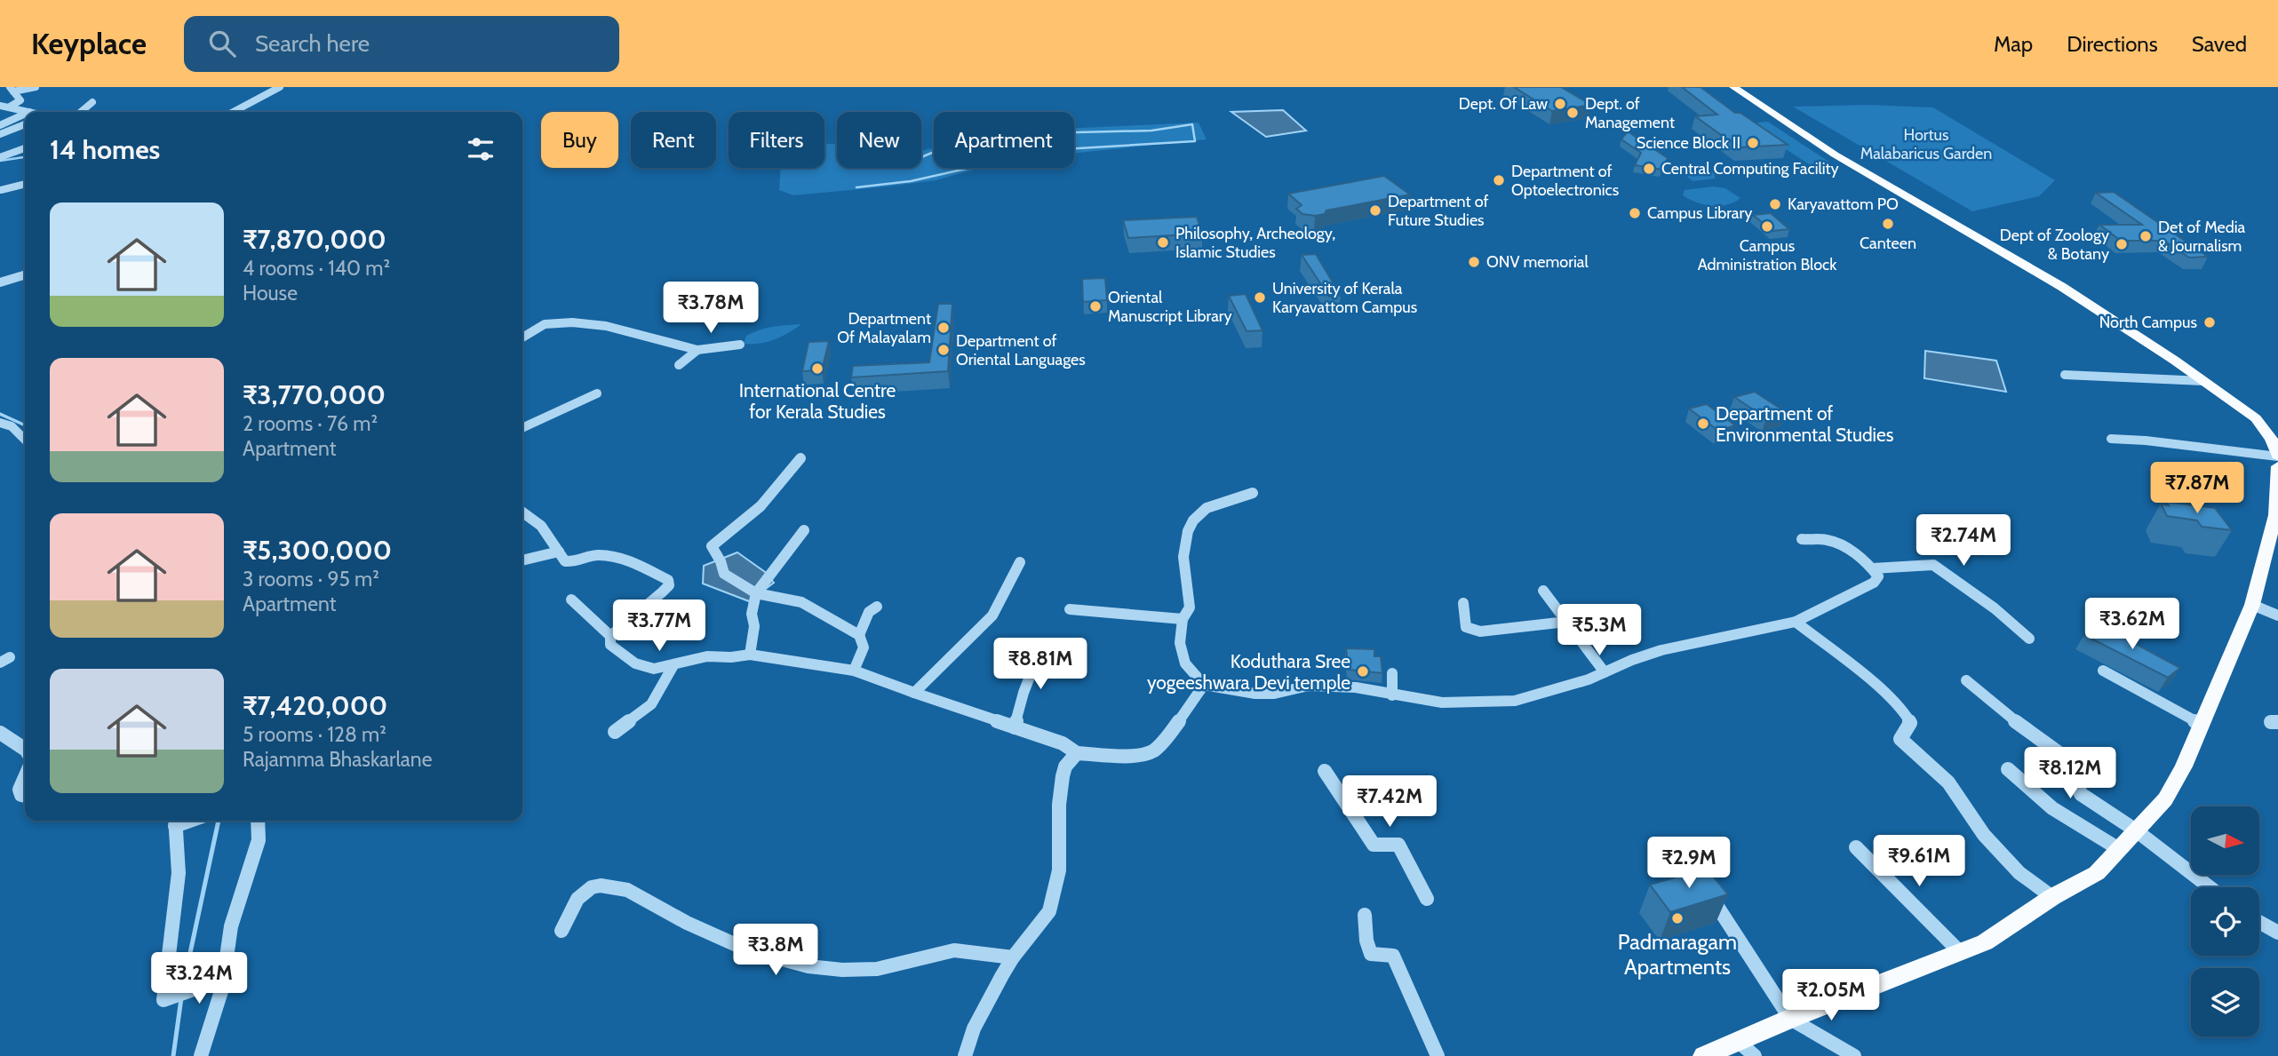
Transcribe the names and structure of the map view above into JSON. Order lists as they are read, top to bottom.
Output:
{
  "parks": ["Hortus Malabaricus Garden"],
  "places": [
    "Dept. Of Law",
    "Dept. of Management",
    "Science Block II",
    "Central Computing Facility",
    "Department of Optoelectronics",
    "Karyavattom PO",
    "Department of Future Studies",
    "Campus Library",
    "Canteen",
    "Campus Administration Block",
    "Det of Media & Journalism",
    "Philosophy, Archeology, Islamic Studies",
    "Dept of Zoology & Botany",
    "ONV memorial",
    "University of Kerala Karyavattom Campus",
    "Oriental Manuscript Library",
    "North Campus",
    "Department Of Malayalam",
    "Department of Oriental Languages",
    "International Centre for Kerala Studies",
    "Department of Environmental Studies",
    "Koduthara Sree yogeeshwara Devi temple",
    "Padmaragam Apartments"
  ],
  "north": "right",
  "page": {
    "header": "Keyplace",
    "search": "Search here",
    "nav": ["Map", "Directions", "Saved"],
    "chip": [
      "Buy",
      "Rent",
      "Filters",
      "New",
      "Apartment"
    ],
    "heading": "14 homes",
    "list": [
      {
        "name": "₹7,870,000",
        "note": "4 rooms · 140 m² · House"
      },
      {
        "name": "₹3,770,000",
        "note": "2 rooms · 76 m² · Apartment"
      },
      {
        "name": "₹5,300,000",
        "note": "3 rooms · 95 m² · Apartment"
      },
      {
        "name": "₹7,420,000",
        "note": "5 rooms · 128 m² · Rajamma Bhaskarlane"
      }
    ],
    "price": [
      "₹3.78M",
      "₹7.87M",
      "₹2.74M",
      "₹3.62M",
      "₹3.77M",
      "₹5.3M",
      "₹8.81M",
      "₹8.12M",
      "₹7.42M",
      "₹9.61M",
      "₹2.9M",
      "₹3.8M",
      "₹3.24M",
      "₹2.05M"
    ]
  }
}
